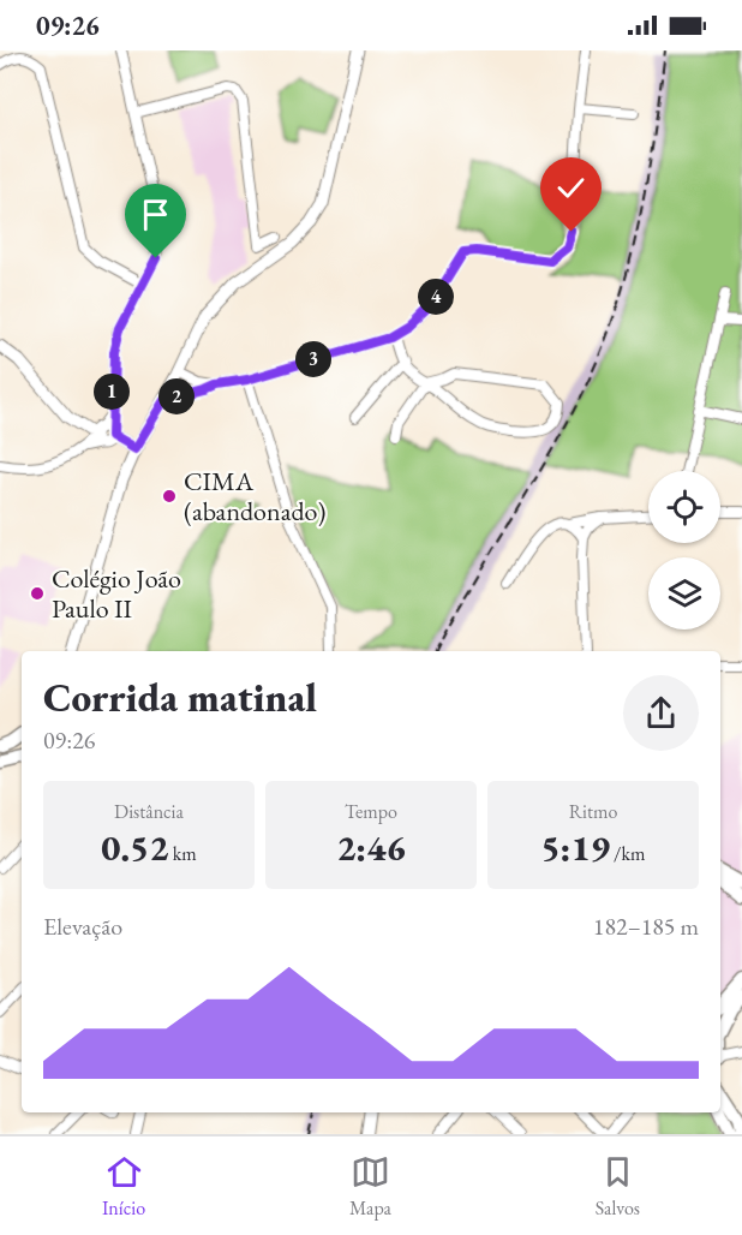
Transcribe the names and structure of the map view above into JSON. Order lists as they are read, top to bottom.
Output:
{
  "places": ["CIMA (abandonado)", "Colégio João Paulo II"],
  "page": {
    "status": "09:26",
    "pins": [
      "4",
      "3",
      "1",
      "2"
    ],
    "heading": ["Corrida matinal", "09:26"],
    "stats": [
      ["Distância", "0.52 km"],
      ["Tempo", "2:46"],
      ["Ritmo", "5:19 /km"]
    ],
    "chart": ["Elevação", "182–185 m"],
    "tabs": ["Início", "Mapa", "Salvos"]
  }
}
